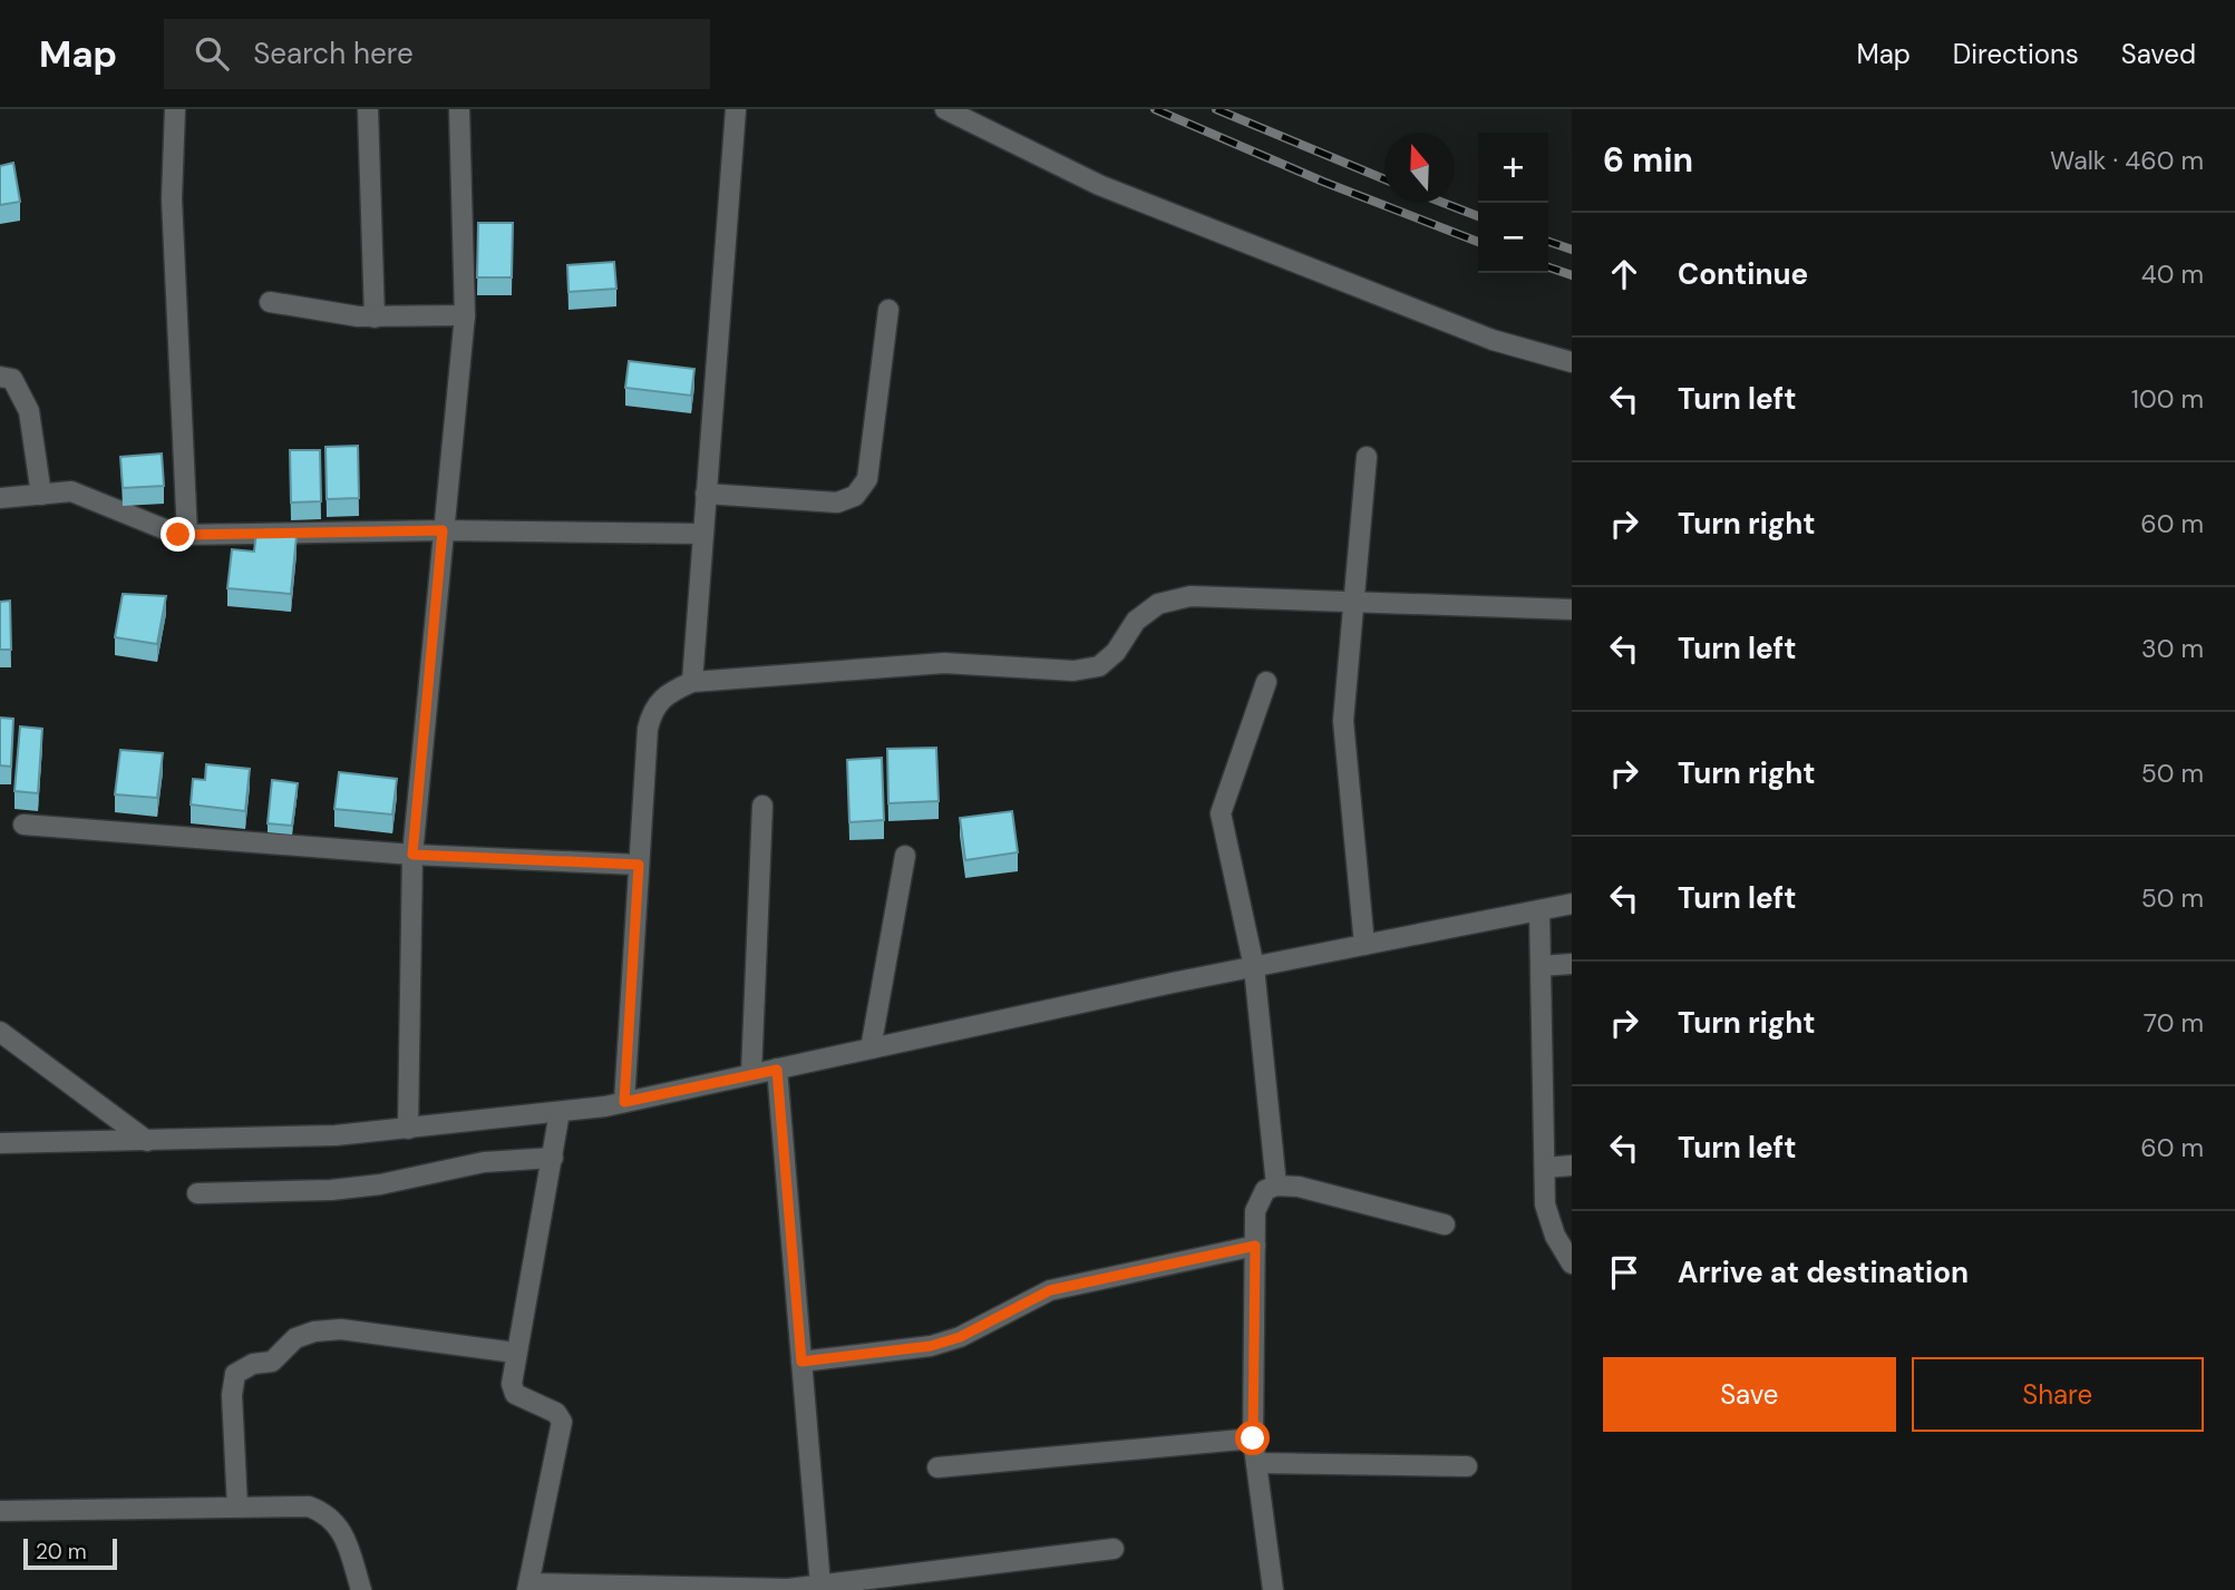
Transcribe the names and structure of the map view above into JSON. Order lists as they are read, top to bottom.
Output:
{
  "scale_bar": "20 m",
  "north": "top",
  "page": {
    "header": "Map",
    "search": "Search here",
    "nav": ["Map", "Directions", "Saved"],
    "heading": ["6 min", "Walk · 460 m"],
    "map_buttons": ["+", "−"],
    "list": [
      ["Continue", "40 m"],
      ["Turn left", "100 m"],
      ["Turn right", "60 m"],
      ["Turn left", "30 m"],
      ["Turn right", "50 m"],
      ["Turn left", "50 m"],
      ["Turn right", "70 m"],
      ["Turn left", "60 m"],
      "Arrive at destination"
    ],
    "buttons": ["Save", "Share"],
    "scale": "20 m"
  }
}
